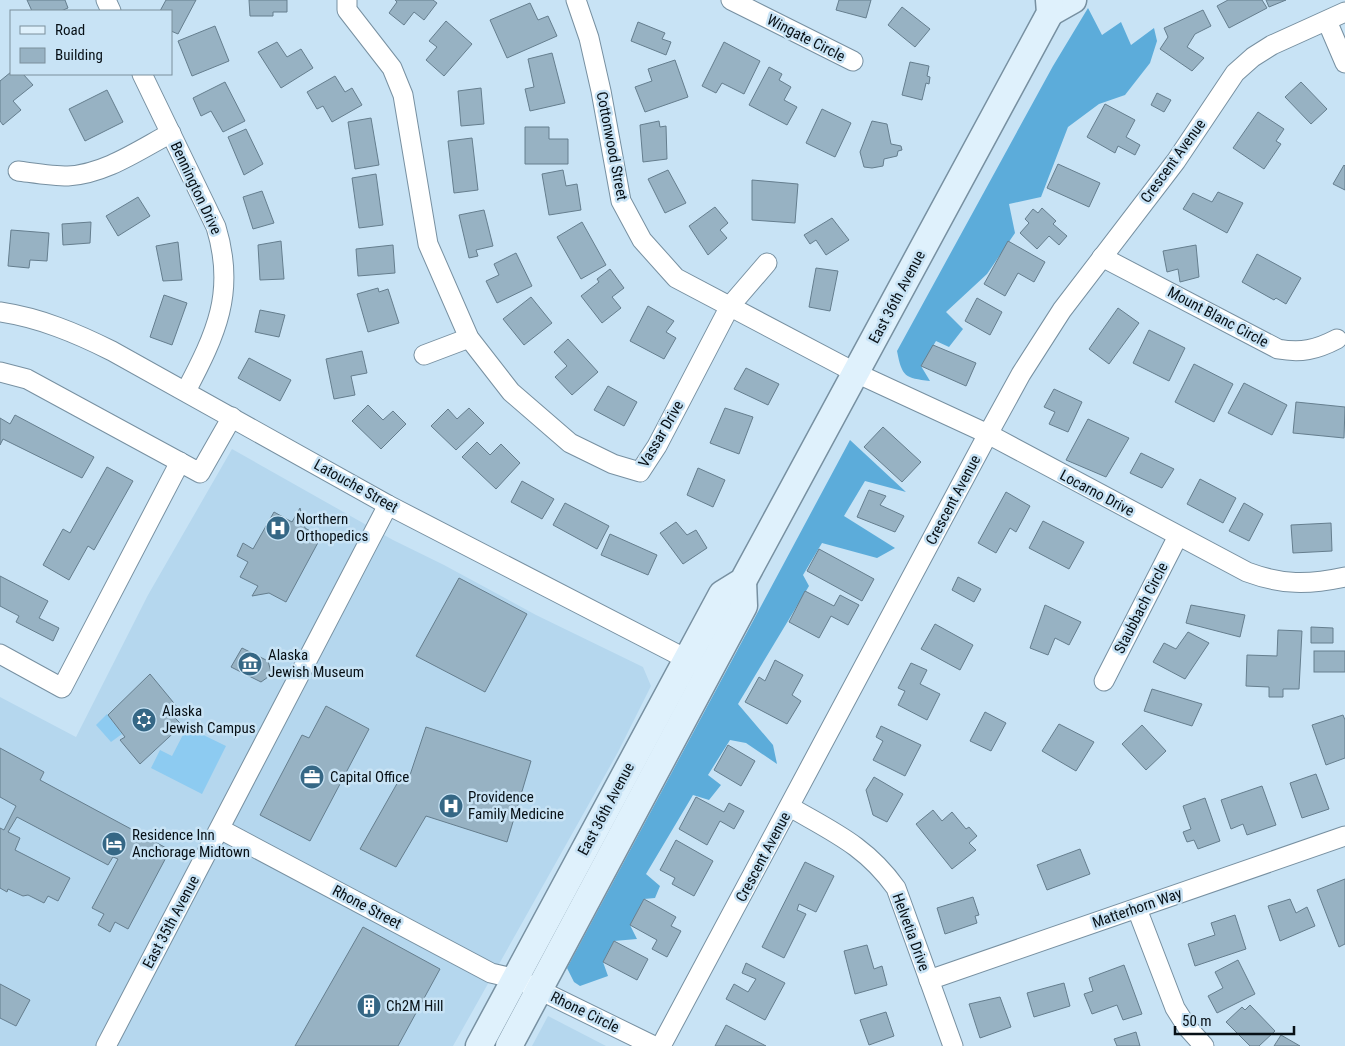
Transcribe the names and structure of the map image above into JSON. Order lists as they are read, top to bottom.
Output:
{
  "streets": {
    "main road": ["East 36th Avenue"],
    "street": [
      "Wingate Circle",
      "Cottonwood Street",
      "Crescent Avenue",
      "Bennington Drive",
      "Mount Blanc Circle",
      "Vassar Drive",
      "Latouche Street",
      "Locarno Drive",
      "Staubbach Circle",
      "Rhone Street",
      "Matterhorn Way",
      "East 35th Avenue",
      "Helvetia Drive",
      "Rhone Circle"
    ]
  },
  "crossings": [
    ["Cottonwood Street", "East 36th Avenue"],
    ["Cottonwood Street", "Vassar Drive"],
    ["Cottonwood Street", "Locarno Drive"],
    ["Crescent Avenue", "Mount Blanc Circle"],
    ["Crescent Avenue", "Locarno Drive"],
    ["Crescent Avenue", "Helvetia Drive"],
    ["Bennington Drive", "Latouche Street"],
    ["East 36th Avenue", "Latouche Street"],
    ["East 36th Avenue", "Locarno Drive"],
    ["East 36th Avenue", "Rhone Street"],
    ["East 36th Avenue", "Rhone Circle"],
    ["Latouche Street", "East 35th Avenue"],
    ["Locarno Drive", "Staubbach Circle"],
    ["Rhone Street", "East 35th Avenue"],
    ["Rhone Street", "Rhone Circle"],
    ["Matterhorn Way", "Helvetia Drive"]
  ],
  "places": {
    "hospital": ["Northern Orthopedics", "Providence Family Medicine"],
    "museum": ["Alaska Jewish Museum"],
    "synagogue": ["Alaska Jewish Campus"],
    "office": ["Capital Office"],
    "hotel": ["Residence Inn Anchorage Midtown"],
    "building": ["Ch2M Hill"]
  },
  "legend": ["Road", "Building"],
  "scale_bar": "50 m"
}
